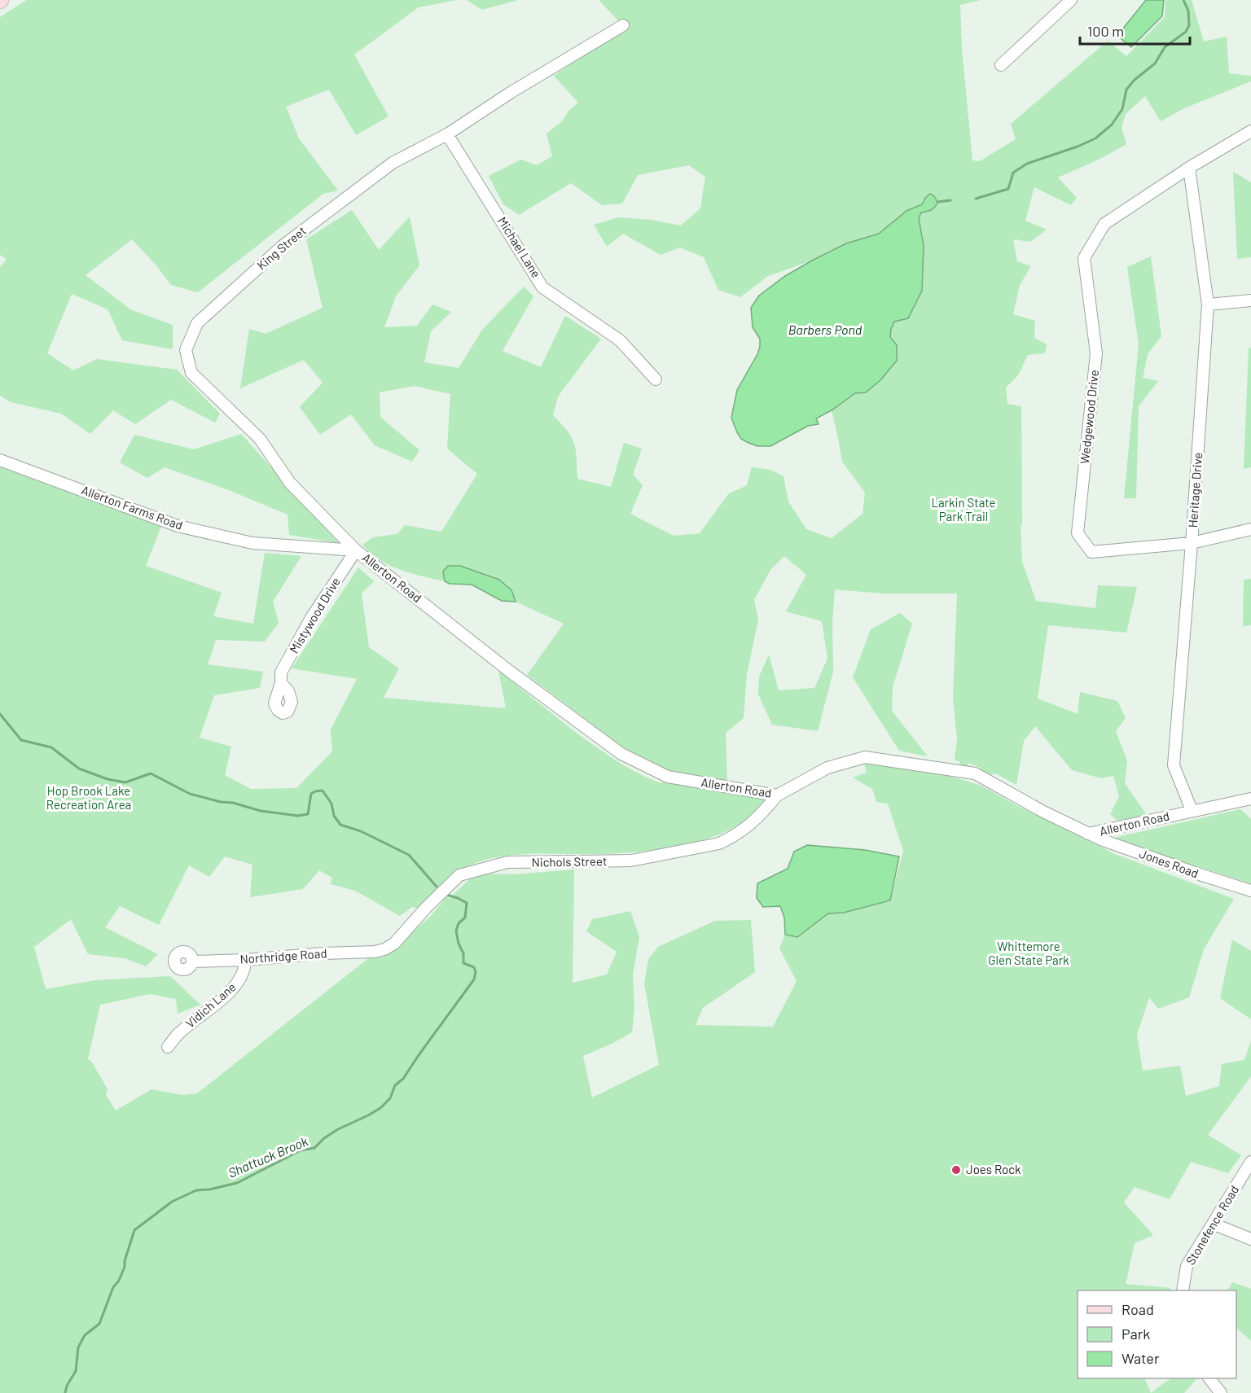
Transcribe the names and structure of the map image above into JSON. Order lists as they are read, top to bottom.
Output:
{
  "streets": {
    "street": [
      "Michael Lane",
      "King Street",
      "Wedgewood Drive",
      "Heritage Drive",
      "Allerton Farms Road",
      "Allerton Road",
      "Mistywood Drive",
      "Nichols Street",
      "Jones Road",
      "Northridge Road",
      "Vidich Lane",
      "Stonefence Road"
    ]
  },
  "crossings": [
    ["Michael Lane", "King Street"],
    ["King Street", "Allerton Farms Road"],
    ["King Street", "Allerton Road"],
    ["King Street", "Mistywood Drive"],
    ["Wedgewood Drive", "Heritage Drive"],
    ["Heritage Drive", "Allerton Road"],
    ["Allerton Farms Road", "Allerton Road"],
    ["Allerton Farms Road", "Mistywood Drive"],
    ["Allerton Road", "Mistywood Drive"],
    ["Allerton Road", "Nichols Street"],
    ["Allerton Road", "Jones Road"],
    ["Nichols Street", "Northridge Road"],
    ["Northridge Road", "Vidich Lane"]
  ],
  "water": ["Barbers Pond", "Shattuck Brook"],
  "parks": ["Larkin State Park Trail", "Hop Brook Lake Recreation Area", "Whittemore Glen State Park"],
  "places": ["Joes Rock"],
  "legend": ["Road", "Park", "Water"],
  "scale_bar": "100 m"
}
